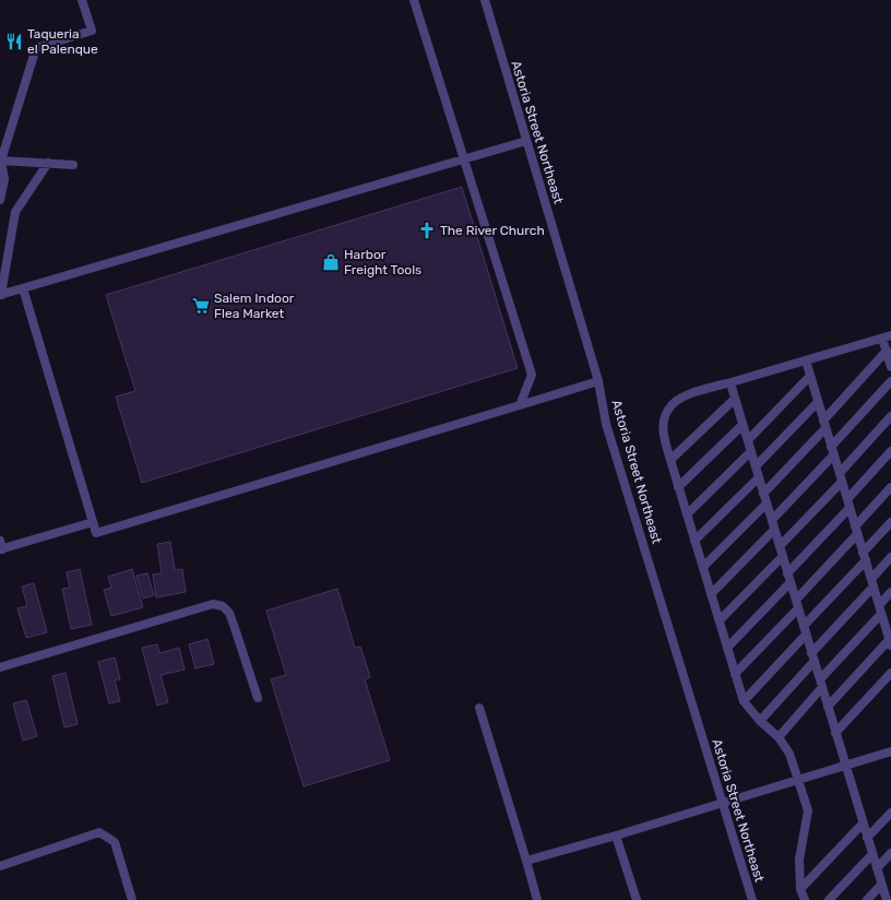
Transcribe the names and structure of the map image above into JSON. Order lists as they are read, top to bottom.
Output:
{
  "streets": {
    "street": ["Astoria Street Northeast"]
  },
  "places": {
    "restaurant": ["Taqueria el Palenque"],
    "church": ["The River Church"],
    "shop": ["Harbor Freight Tools"],
    "supermarket": ["Salem Indoor Flea Market"]
  }
}
